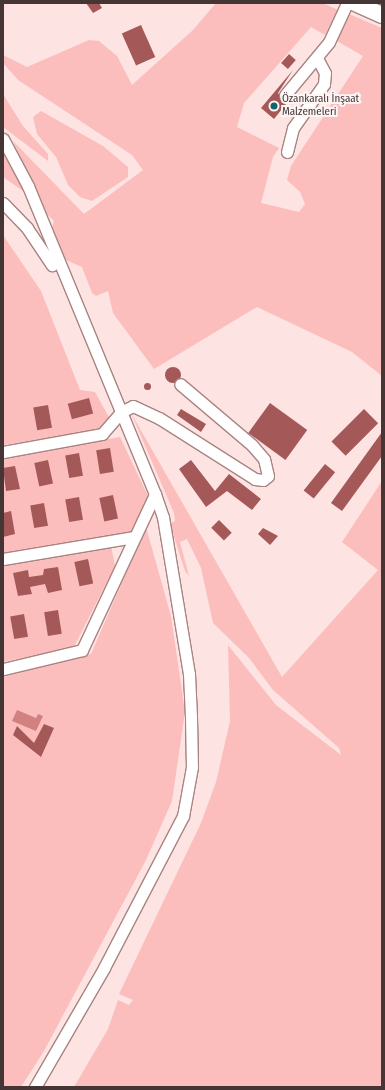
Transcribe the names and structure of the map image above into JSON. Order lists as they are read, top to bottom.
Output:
{
  "places": ["Özankaralı İnşaat Malzemeleri"]
}
